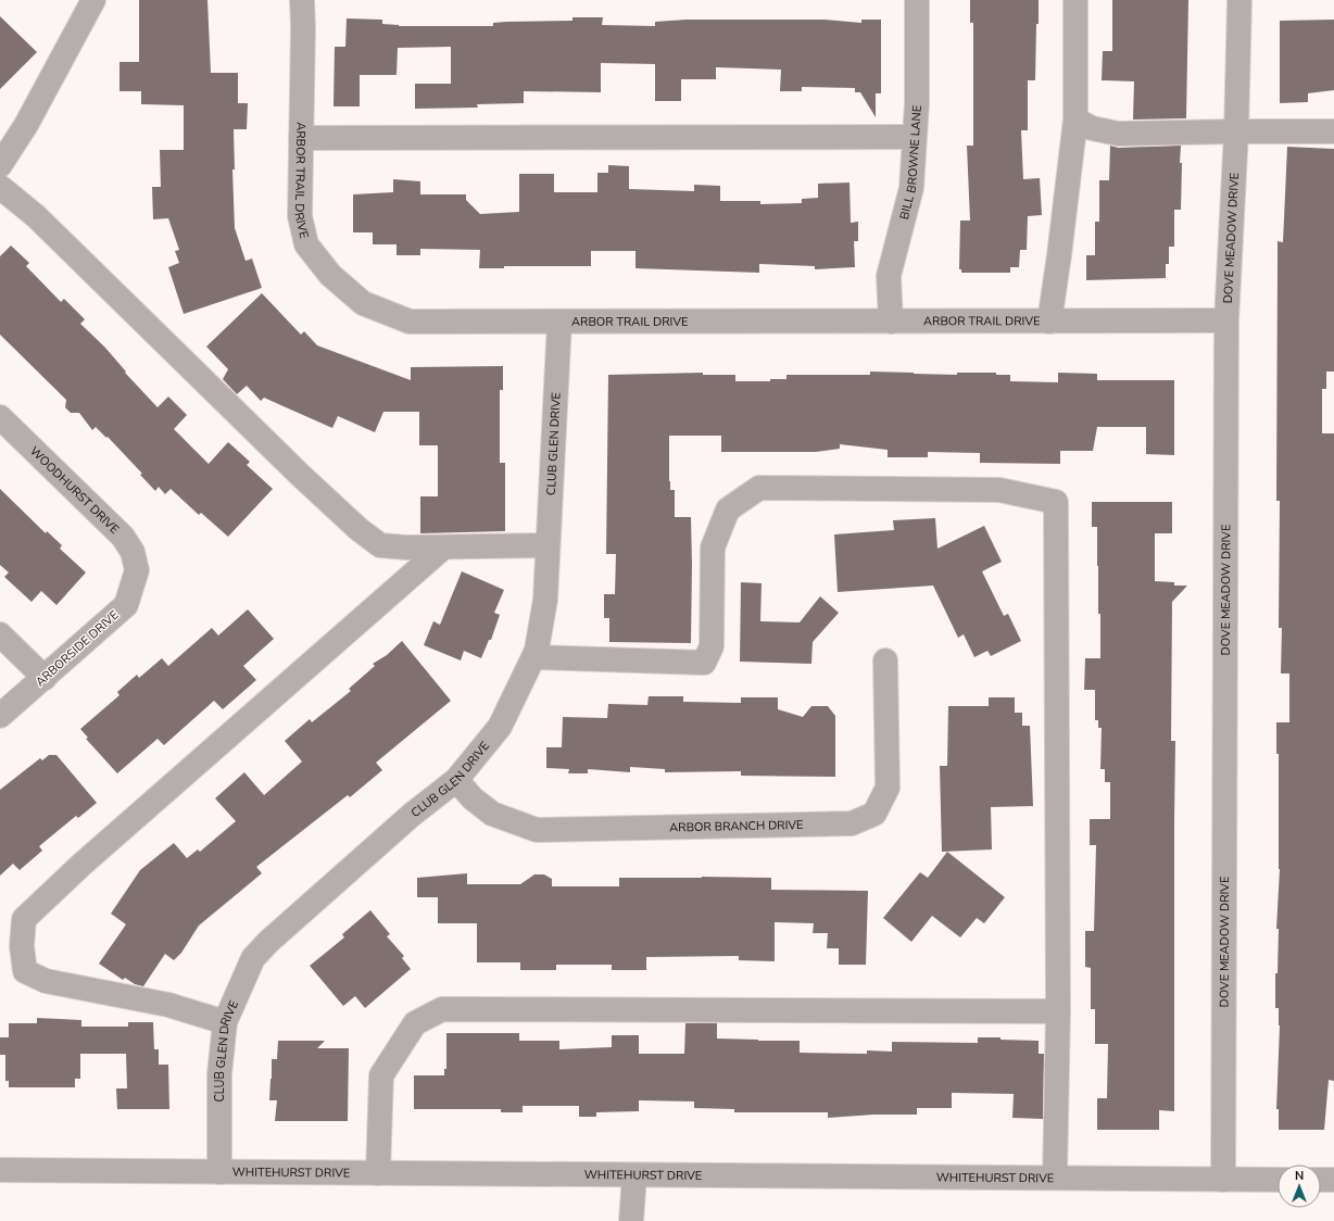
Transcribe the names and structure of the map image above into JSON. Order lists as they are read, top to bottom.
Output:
{
  "streets": {
    "street": [
      "BILL BROWNE LANE",
      "ARBOR TRAIL DRIVE",
      "DOVE MEADOW DRIVE",
      "CLUB GLEN DRIVE",
      "WOODHURST DRIVE",
      "ARBORSIDE DRIVE",
      "ARBOR BRANCH DRIVE",
      "WHITEHURST DRIVE"
    ]
  },
  "crossings": [
    ["BILL BROWNE LANE", "ARBOR TRAIL DRIVE"],
    ["ARBOR TRAIL DRIVE", "DOVE MEADOW DRIVE"],
    ["ARBOR TRAIL DRIVE", "CLUB GLEN DRIVE"],
    ["DOVE MEADOW DRIVE", "WHITEHURST DRIVE"],
    ["CLUB GLEN DRIVE", "ARBOR BRANCH DRIVE"],
    ["CLUB GLEN DRIVE", "WHITEHURST DRIVE"],
    ["WOODHURST DRIVE", "ARBORSIDE DRIVE"]
  ],
  "north": "top"
}
